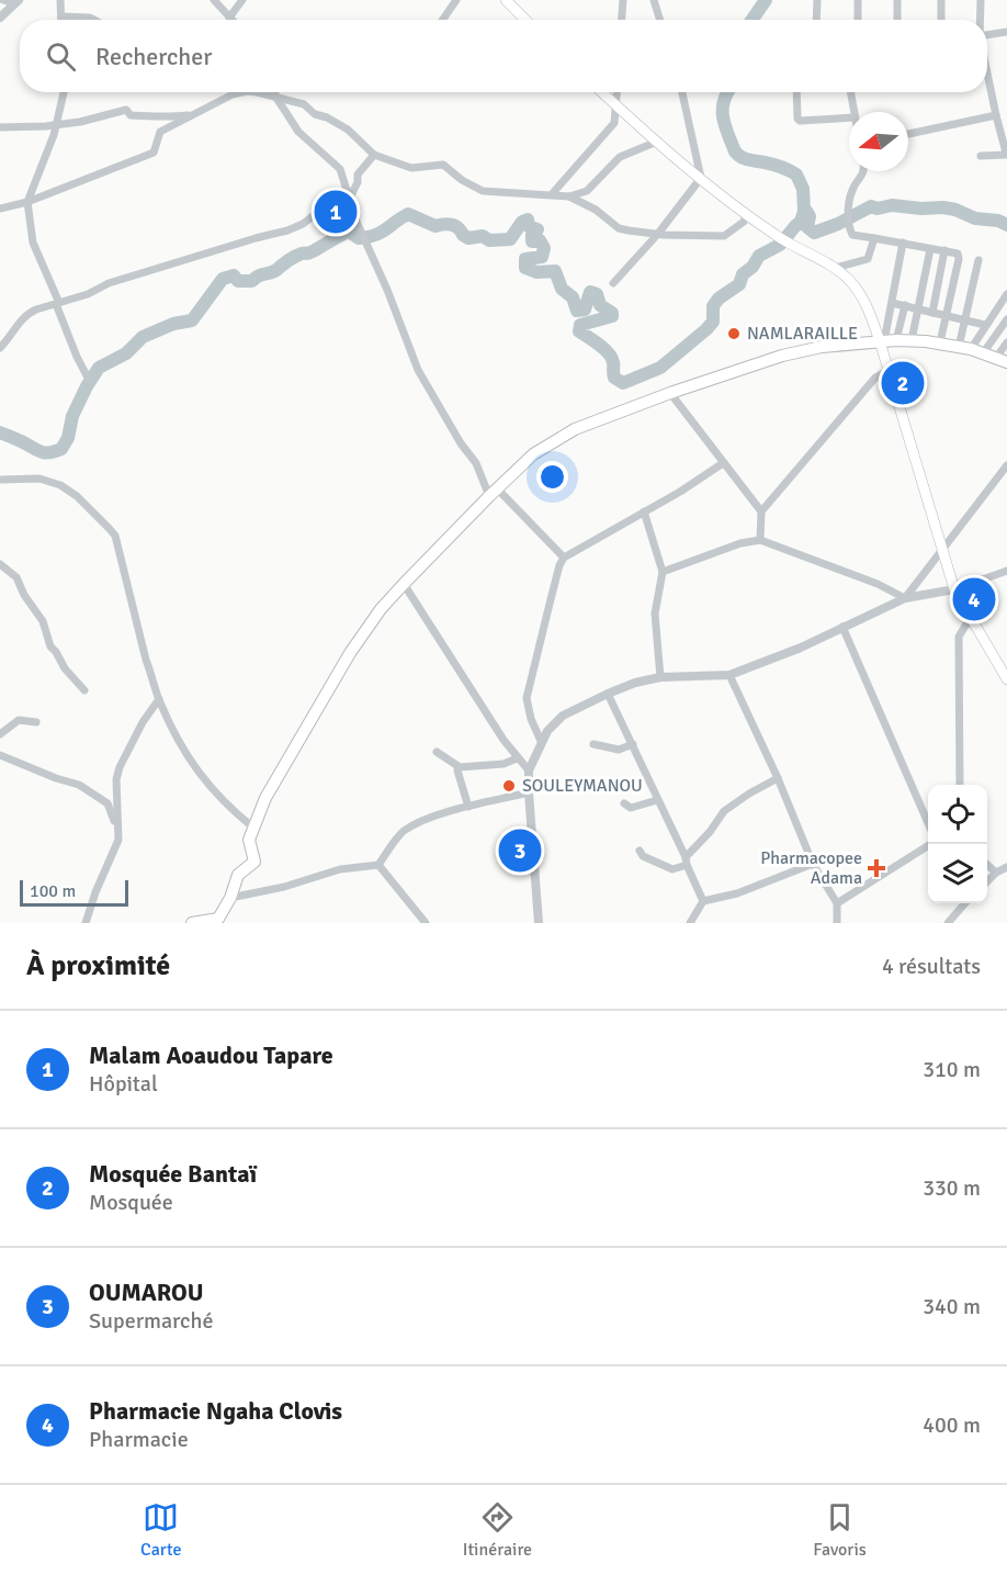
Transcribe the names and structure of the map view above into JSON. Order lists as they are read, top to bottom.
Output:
{
  "places": {
    "other": ["NAMLARAILLE", "SOULEYMANOU"],
    "health": ["Pharmacopee Adama"]
  },
  "scale_bar": "100 m",
  "north": "left",
  "page": {
    "search": "Rechercher",
    "pins": [
      "1",
      "2",
      "4",
      "3"
    ],
    "scale": "100 m",
    "heading": ["À proximité", "4 résultats"],
    "list": [
      {
        "mark": "1",
        "name": "Malam Aoaudou Tapare",
        "note": "Hôpital",
        "value": "310 m"
      },
      {
        "mark": "2",
        "name": "Mosquée Bantaï",
        "note": "Mosquée",
        "value": "330 m"
      },
      {
        "mark": "3",
        "name": "OUMAROU",
        "note": "Supermarché",
        "value": "340 m"
      },
      {
        "mark": "4",
        "name": "Pharmacie Ngaha Clovis",
        "note": "Pharmacie",
        "value": "400 m"
      }
    ],
    "nav": ["Carte", "Itinéraire", "Favoris"]
  }
}
